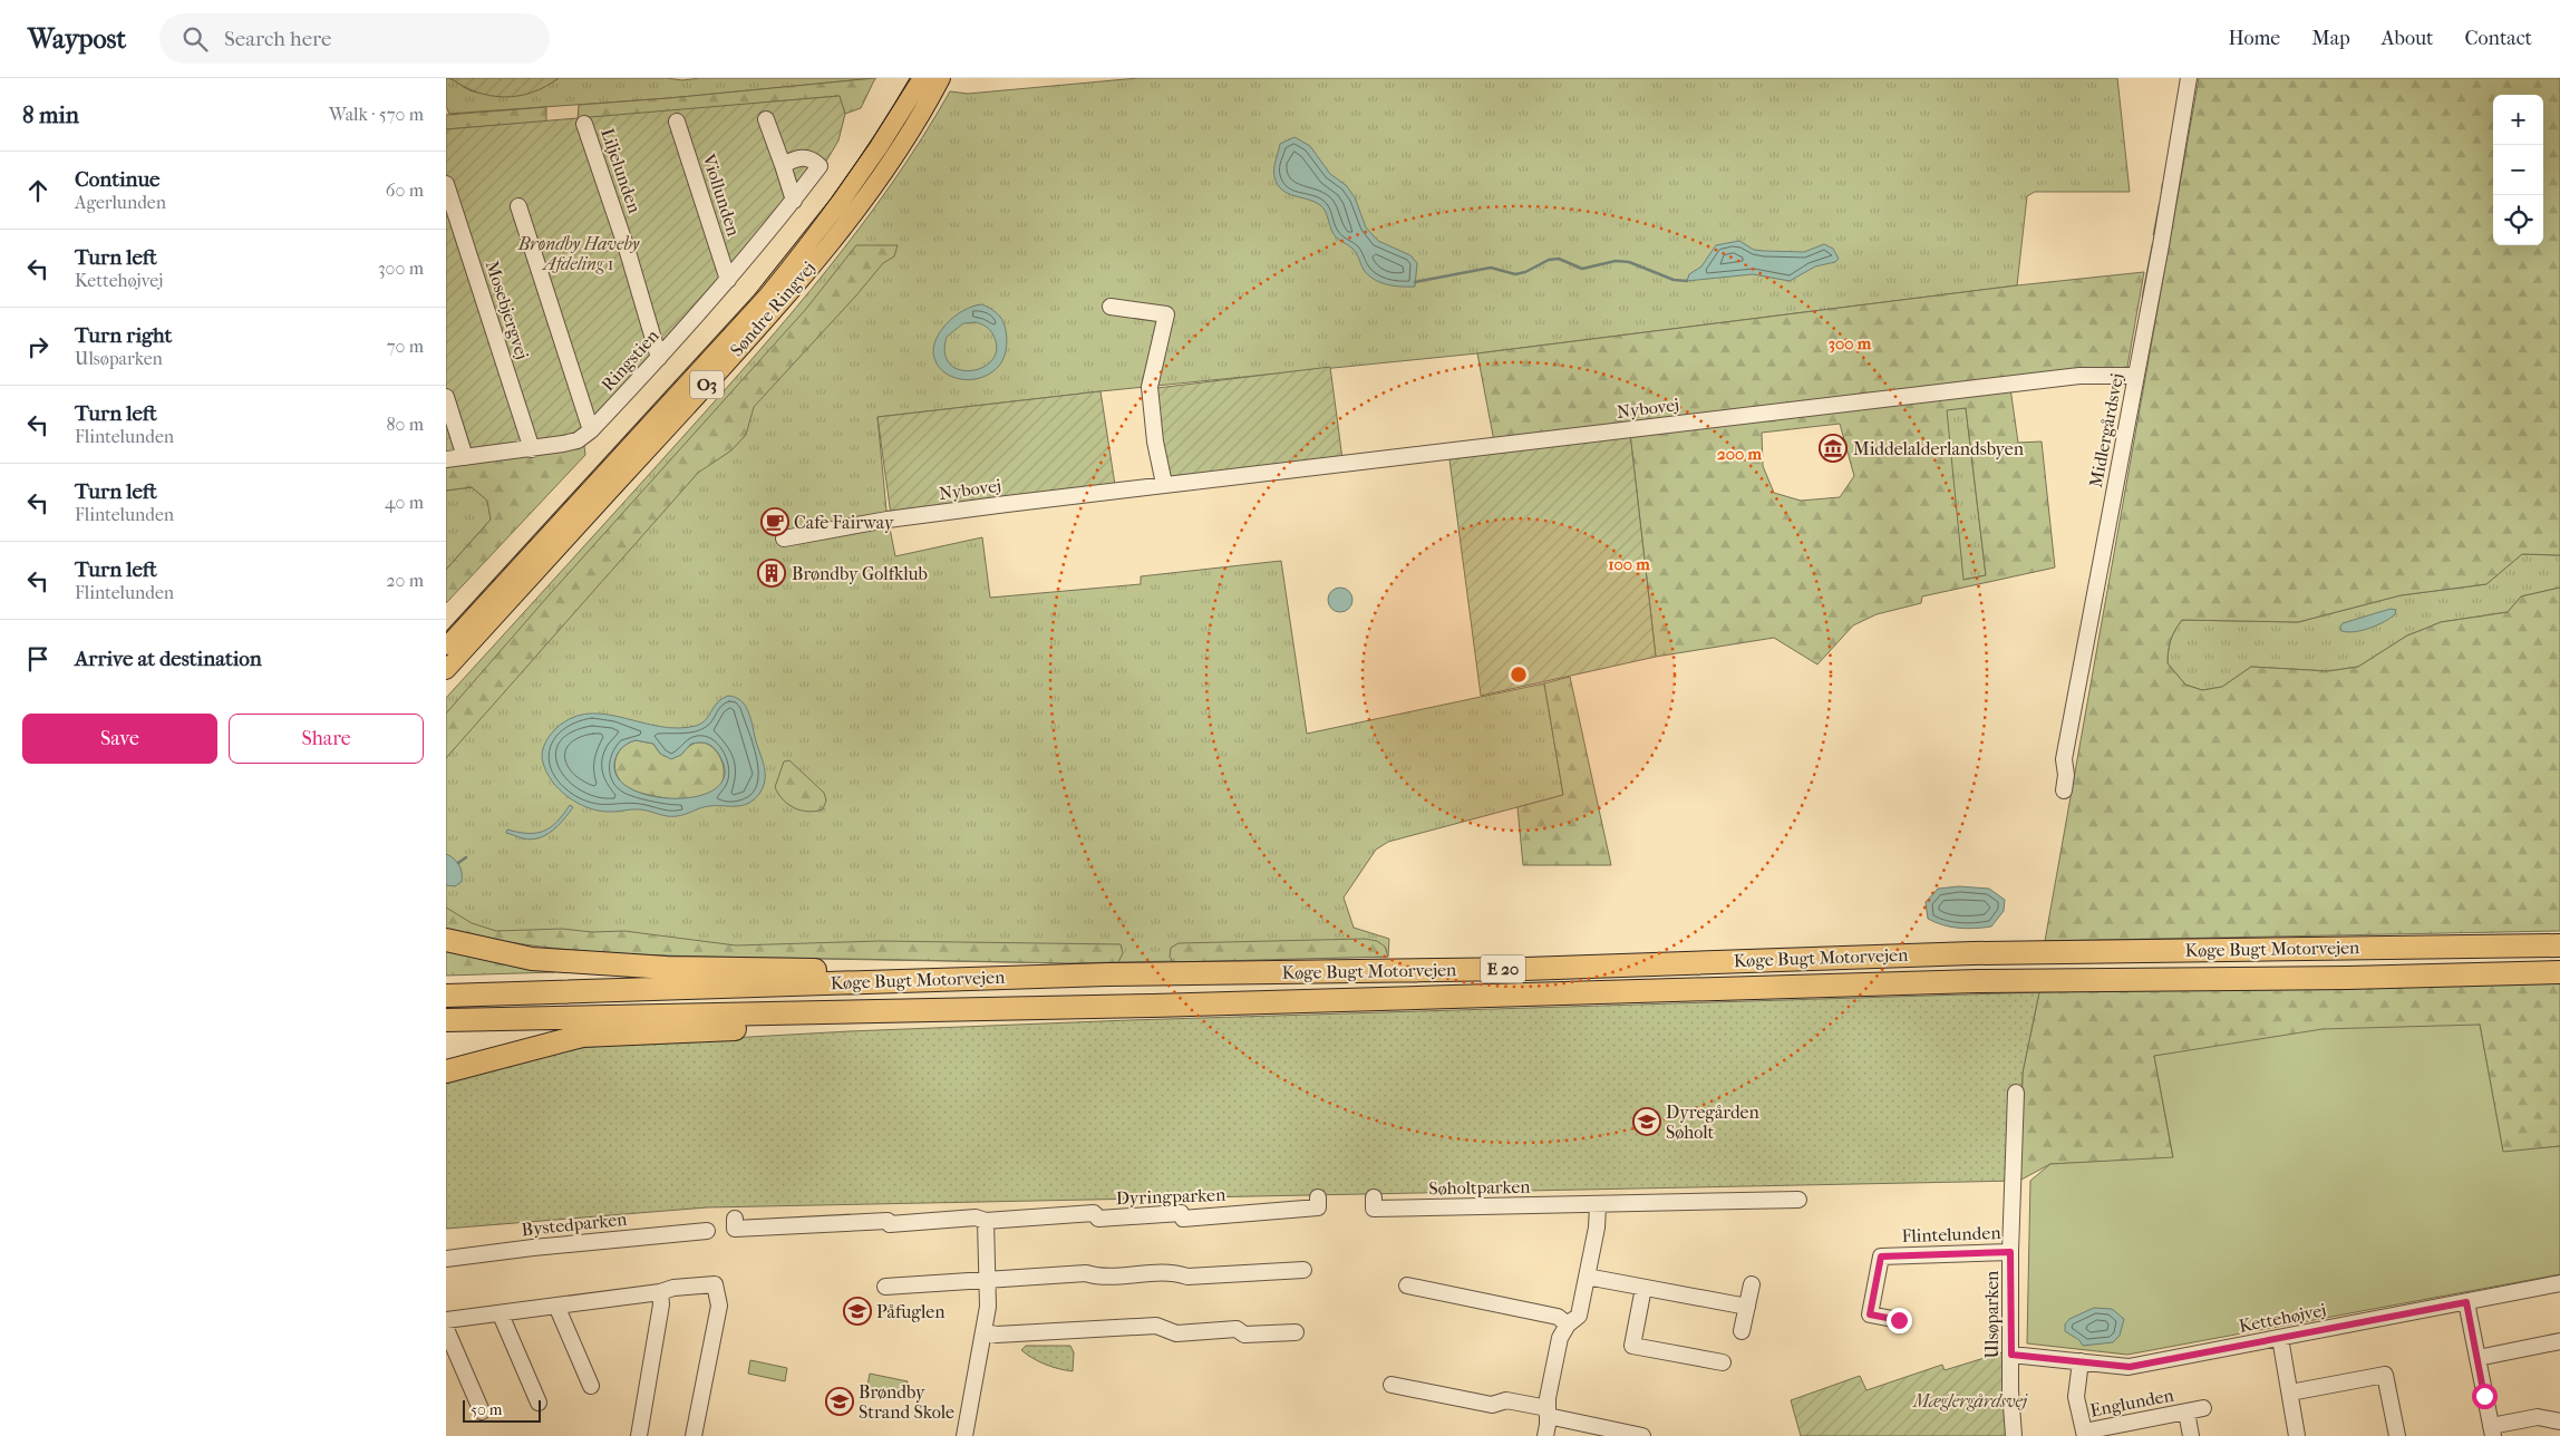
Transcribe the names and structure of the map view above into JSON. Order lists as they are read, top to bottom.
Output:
{
  "streets": {
    "highway": ["Køge Bugt Motorvejen", "E 20"],
    "main road": ["Søndre Ringvej", "O3"],
    "street": [
      "Liljelunden",
      "Viollunden",
      "Mosebjergvej",
      "Ringstien",
      "Nybovej",
      "Midlergårdsvej",
      "Søholtparken",
      "Dyringparken",
      "Bystedparken",
      "Flintelunden",
      "Ulsøparken",
      "Kettehøjvej",
      "Englunden"
    ]
  },
  "crossings": [
    ["Liljelunden", "Ringstien"],
    ["Viollunden", "Ringstien"],
    ["Mosebjergvej", "Ringstien"],
    ["Nybovej", "Midlergårdsvej"],
    ["Flintelunden", "Ulsøparken"],
    ["Ulsøparken", "Kettehøjvej"],
    ["Kettehøjvej", "Englunden"]
  ],
  "parks": ["Brøndby Haveby Afdeling 1", "Mæglergårdsvej"],
  "places": {
    "museum": ["Middelalderlandsbyen"],
    "cafe": ["Cafe Fairway"],
    "building": ["Brøndby Golfklub"],
    "school or university": ["Dyregården Søholt", "Påfuglen", "Brøndby Strand Skole"]
  },
  "scale_bar": "50 m",
  "page": {
    "header": "Waypost",
    "search": "Search here",
    "nav": [
      "Home",
      "Map",
      "About",
      "Contact"
    ],
    "heading": ["8 min", "Walk · 570 m"],
    "map_buttons": ["+", "−"],
    "list": [
      ["Continue", "Agerlunden", "60 m"],
      ["Turn left", "Kettehøjvej", "300 m"],
      ["Turn right", "Ulsøparken", "70 m"],
      ["Turn left", "Flintelunden", "80 m"],
      ["Turn left", "Flintelunden", "40 m"],
      ["Turn left", "Flintelunden", "20 m"],
      "Arrive at destination"
    ],
    "buttons": ["Save", "Share"],
    "scale": "50 m"
  },
  "rings": ["300 m", "200 m", "100 m"]
}
